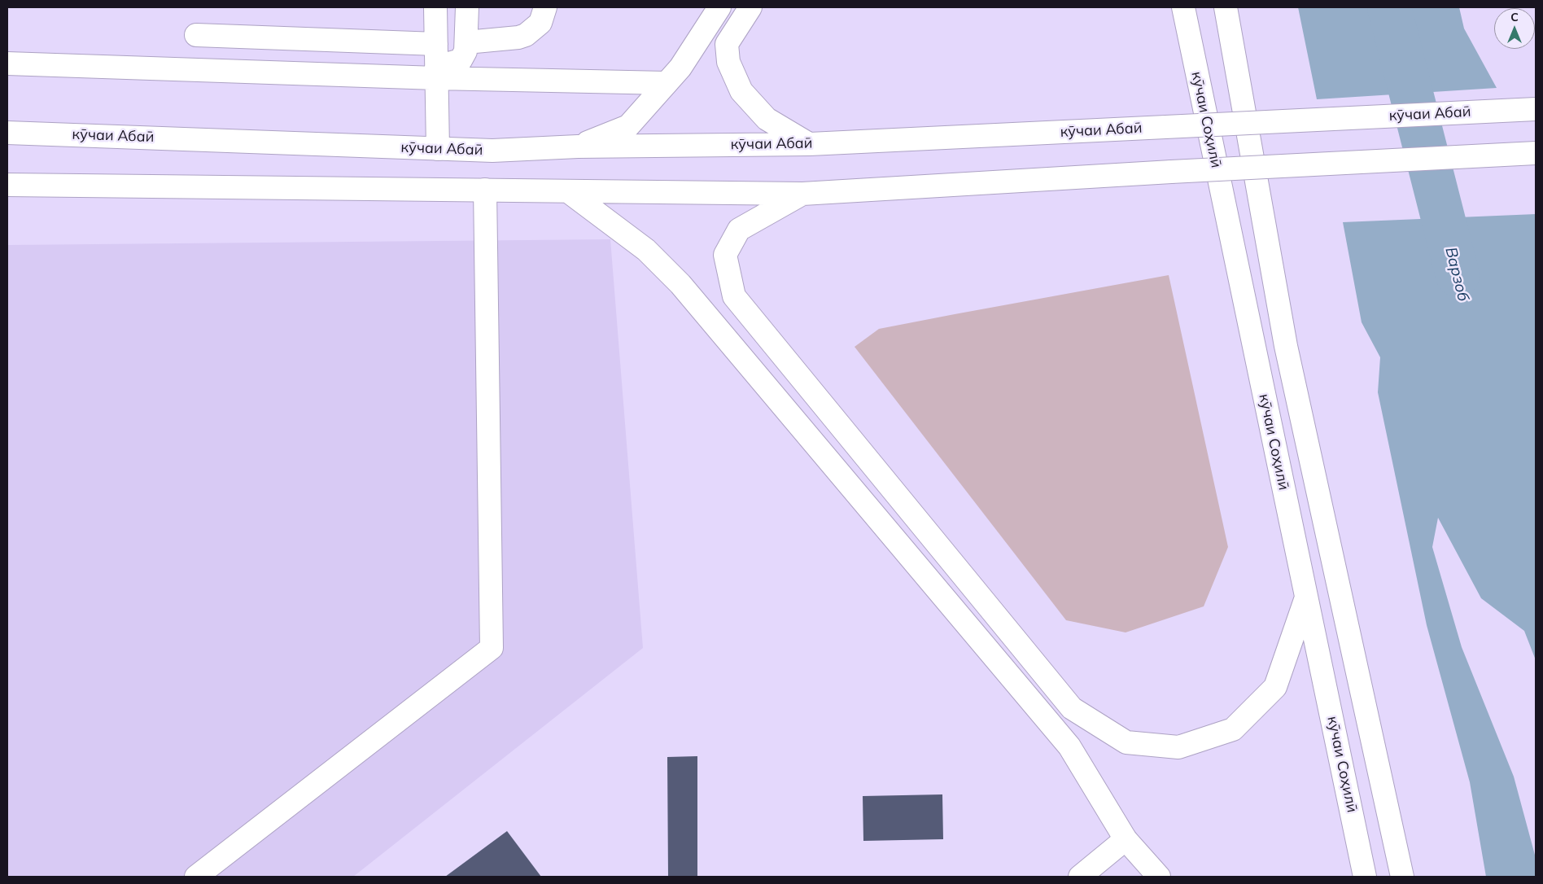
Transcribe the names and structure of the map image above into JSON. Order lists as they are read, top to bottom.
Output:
{
  "streets": {
    "main road": ["кӯчаи Абаӣ", "кӯчаи Соҳилӣ"]
  },
  "water": ["Варзоб"],
  "north": "top"
}
